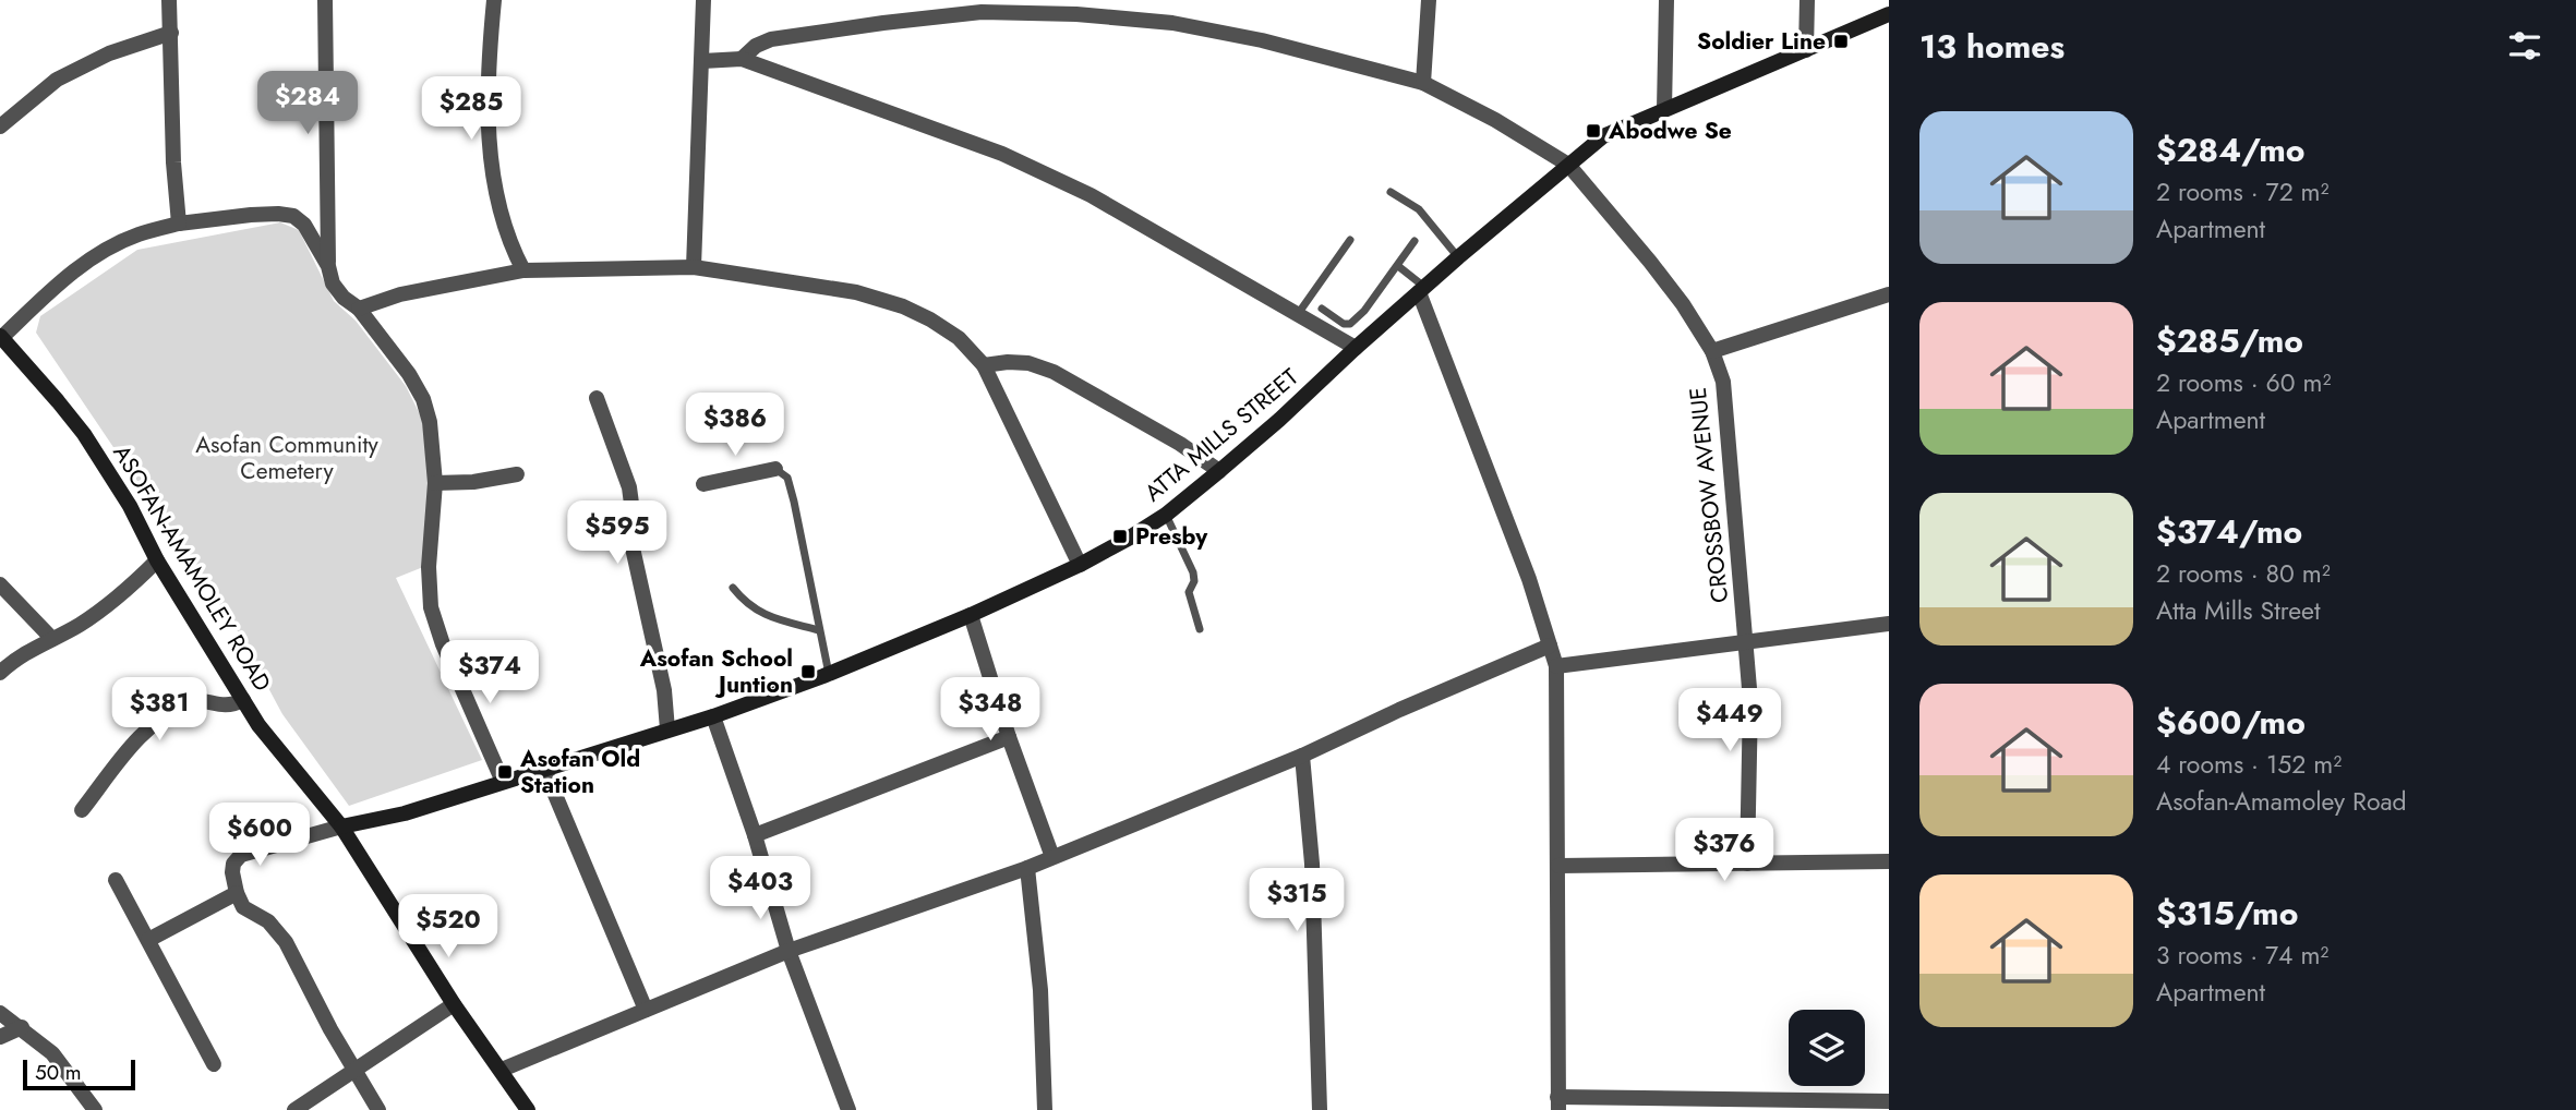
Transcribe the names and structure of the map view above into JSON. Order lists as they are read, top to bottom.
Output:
{
  "streets": {
    "main road": ["ATTA MILLS STREET", "ASOFAN-AMAMOLEY ROAD"],
    "street": ["CROSSBOW AVENUE"]
  },
  "crossings": [
    ["ATTA MILLS STREET", "CROSSBOW AVENUE"],
    ["ATTA MILLS STREET", "ASOFAN-AMAMOLEY ROAD"]
  ],
  "parks": ["Asofan Community Cemetery"],
  "places": {
    "transit": [
      "Soldier Line",
      "Abodwe Se",
      "Presby",
      "Asofan School Juntion",
      "Asofan Old Station"
    ]
  },
  "scale_bar": "50 m",
  "page": {
    "heading": "13 homes",
    "price": [
      "$284",
      "$285",
      "$386",
      "$595",
      "$374",
      "$381",
      "$348",
      "$449",
      "$600",
      "$376",
      "$403",
      "$315",
      "$520"
    ],
    "list": [
      {
        "name": "$284/mo",
        "note": "2 rooms · 72 m² · Apartment"
      },
      {
        "name": "$285/mo",
        "note": "2 rooms · 60 m² · Apartment"
      },
      {
        "name": "$374/mo",
        "note": "2 rooms · 80 m² · Atta Mills Street"
      },
      {
        "name": "$600/mo",
        "note": "4 rooms · 152 m² · Asofan-Amamoley Road"
      },
      {
        "name": "$315/mo",
        "note": "3 rooms · 74 m² · Apartment"
      }
    ],
    "scale": "50 m"
  }
}
